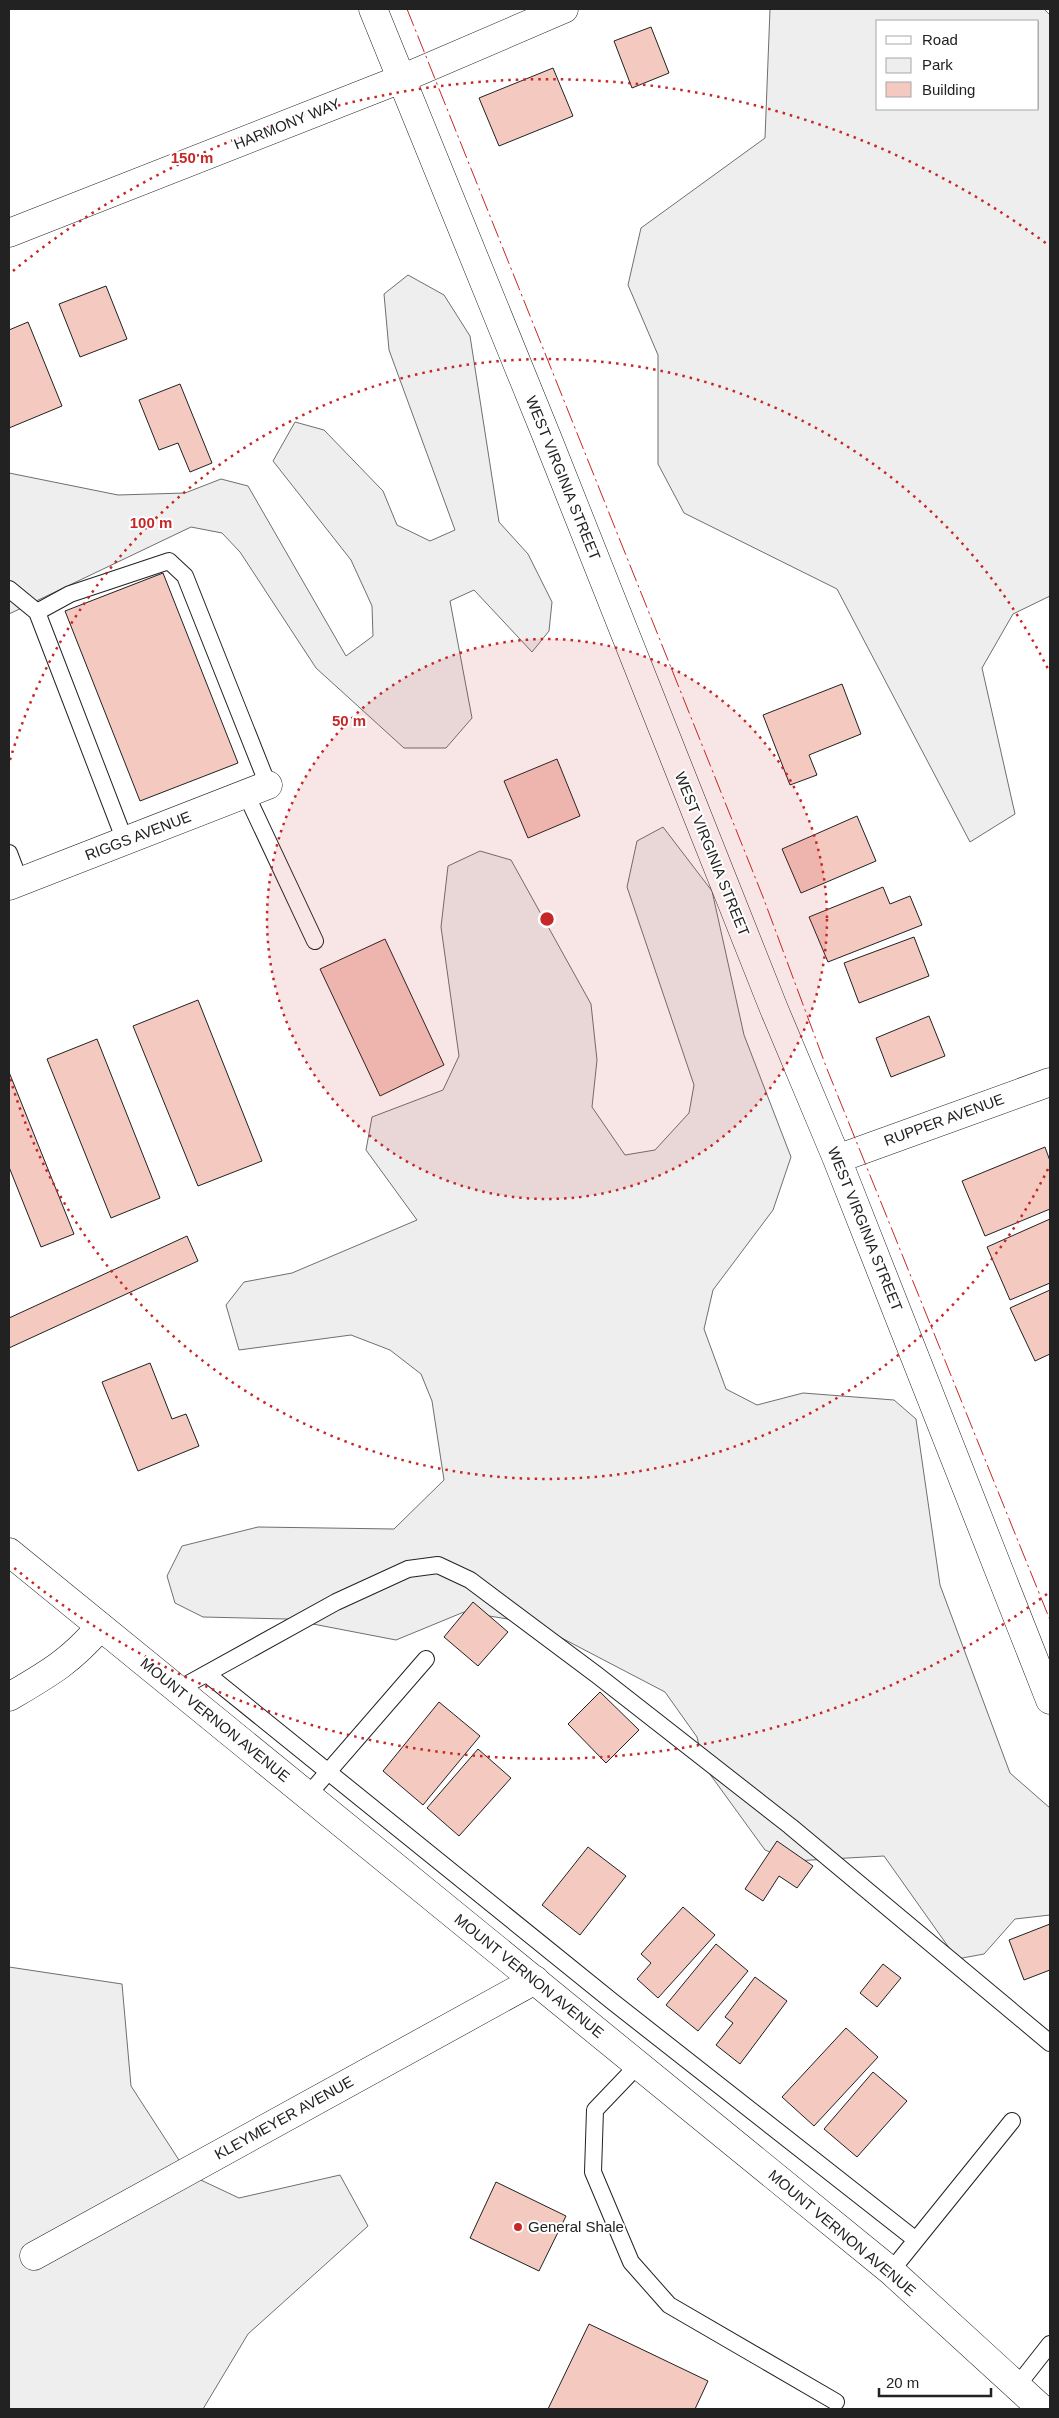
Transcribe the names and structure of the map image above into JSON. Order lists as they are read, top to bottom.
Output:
{
  "streets": {
    "street": [
      "HARMONY WAY",
      "WEST VIRGINIA STREET",
      "RIGGS AVENUE",
      "RUPPER AVENUE",
      "MOUNT VERNON AVENUE",
      "KLEYMEYER AVENUE"
    ]
  },
  "crossings": [
    ["HARMONY WAY", "WEST VIRGINIA STREET"],
    ["WEST VIRGINIA STREET", "RUPPER AVENUE"],
    ["MOUNT VERNON AVENUE", "KLEYMEYER AVENUE"]
  ],
  "places": ["General Shale"],
  "legend": ["Road", "Park", "Building"],
  "scale_bar": "20 m",
  "rings": ["150 m", "100 m", "50 m"]
}
